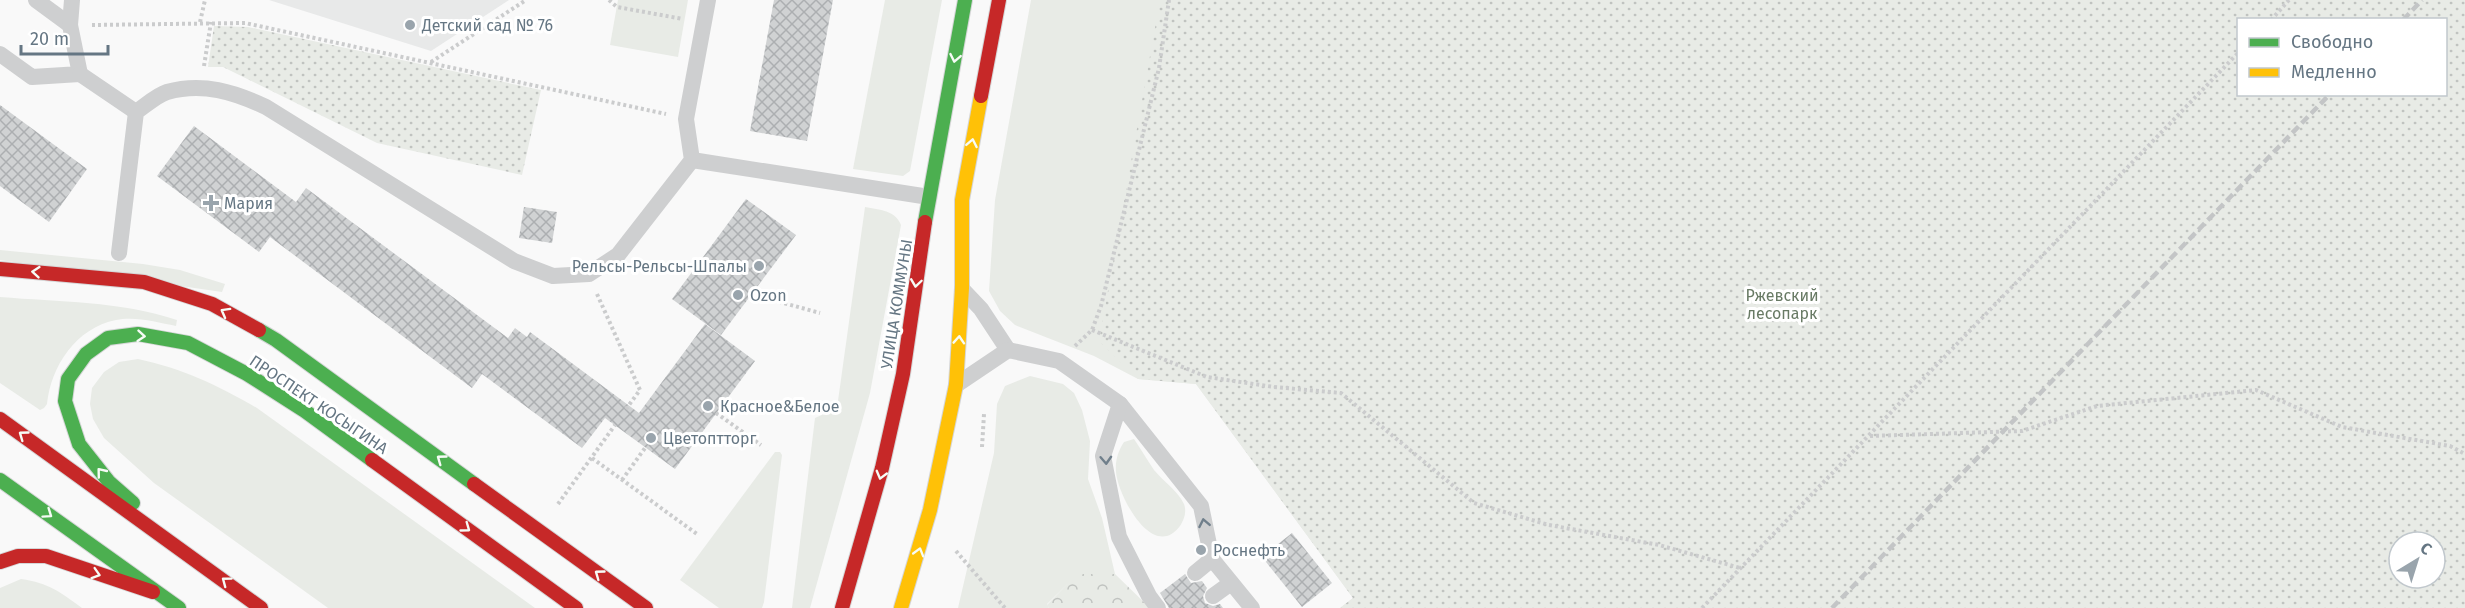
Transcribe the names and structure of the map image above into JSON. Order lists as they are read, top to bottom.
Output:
{
  "streets": {
    "main road": ["УЛИЦА КОММУНЫ", "ПРОСПЕКТ КОСЫГИНА"]
  },
  "parks": ["Ржевский лесопарк"],
  "places": {
    "other": [
      "Детский сад № 76",
      "Рельсы-Рельсы-Шпалы",
      "Ozon",
      "Красное&Белое",
      "Цветоптторг",
      "Роснефть"
    ],
    "health": ["Мария"]
  },
  "legend": ["Свободно", "Медленно"],
  "scale_bar": "20 m",
  "north": "top right"
}
